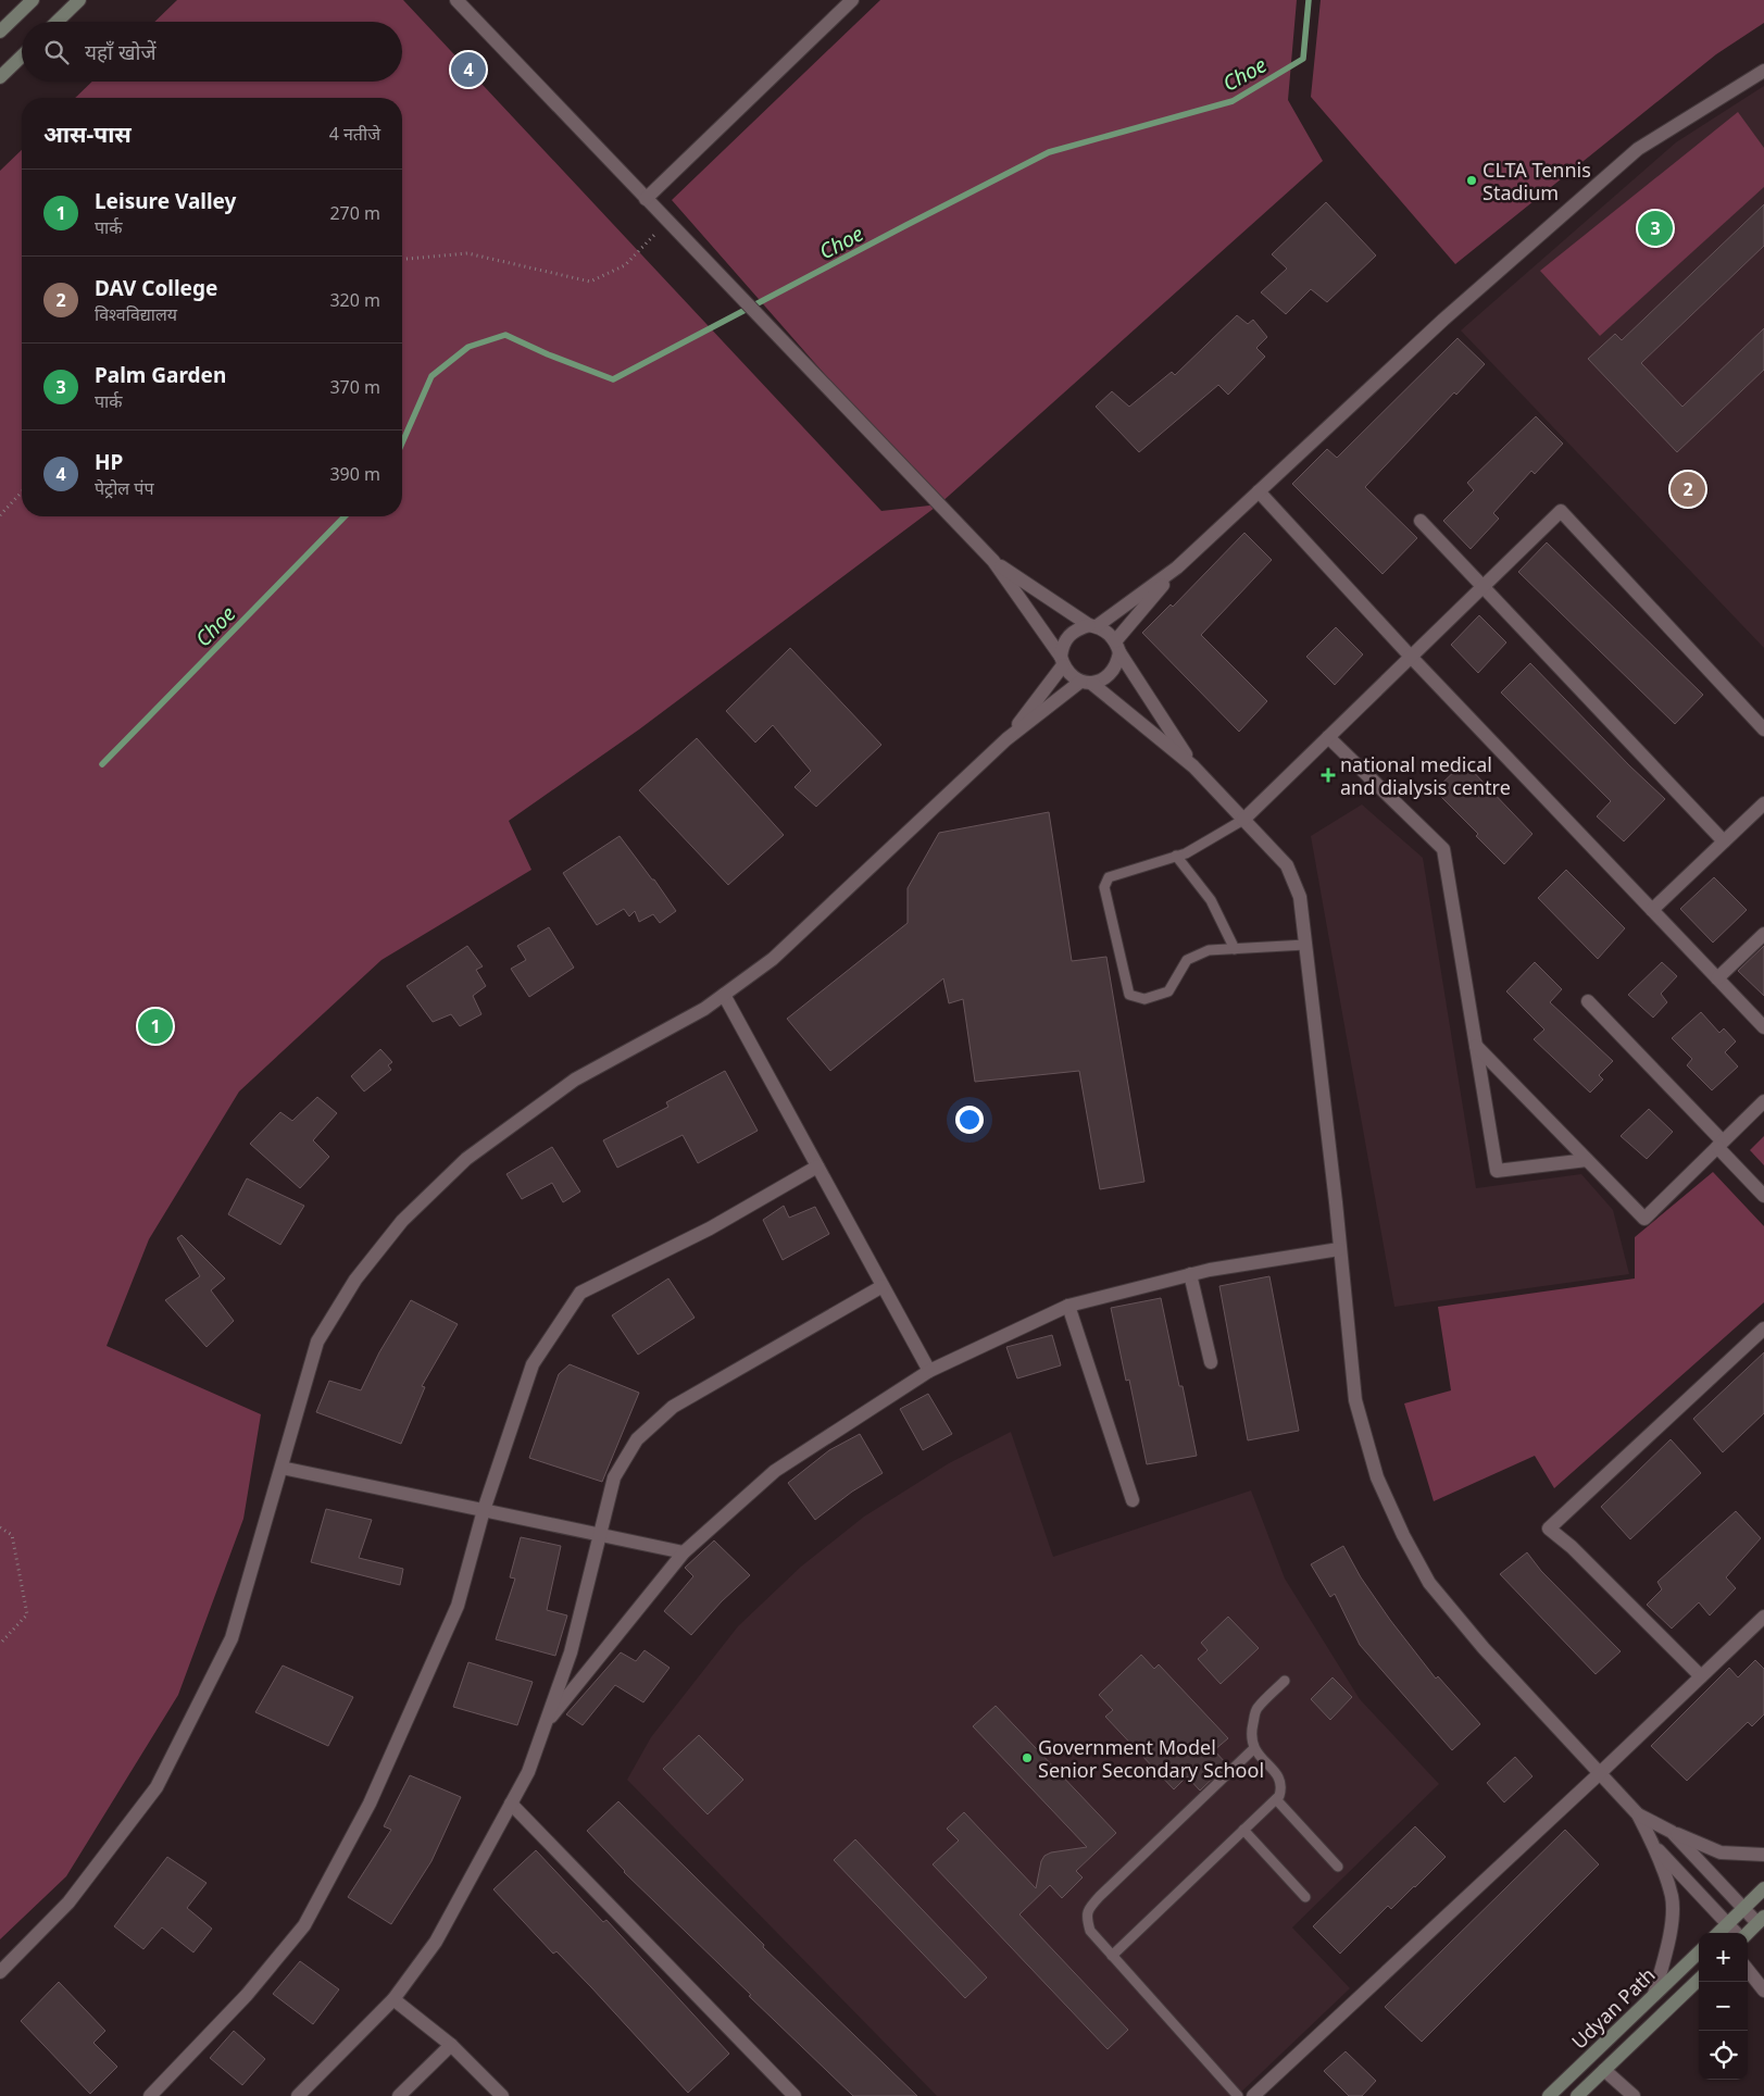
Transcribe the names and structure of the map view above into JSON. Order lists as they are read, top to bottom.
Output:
{
  "streets": {
    "main road": ["Udyan Path"]
  },
  "water": ["Choe"],
  "places": {
    "other": ["CLTA Tennis Stadium", "Government Model Senior Secondary School"],
    "health": ["national medical and dialysis centre"]
  },
  "page": {
    "search": "यहाँ खोजें",
    "pins": [
      "4",
      "3",
      "2",
      "1"
    ],
    "heading": ["आस-पास", "4 नतीजे"],
    "list": [
      {
        "mark": "1",
        "name": "Leisure Valley",
        "note": "पार्क",
        "value": "270 m"
      },
      {
        "mark": "2",
        "name": "DAV College",
        "note": "विश्वविद्यालय",
        "value": "320 m"
      },
      {
        "mark": "3",
        "name": "Palm Garden",
        "note": "पार्क",
        "value": "370 m"
      },
      {
        "mark": "4",
        "name": "HP",
        "note": "पेट्रोल पंप",
        "value": "390 m"
      }
    ],
    "map_buttons": ["+", "−"]
  }
}
